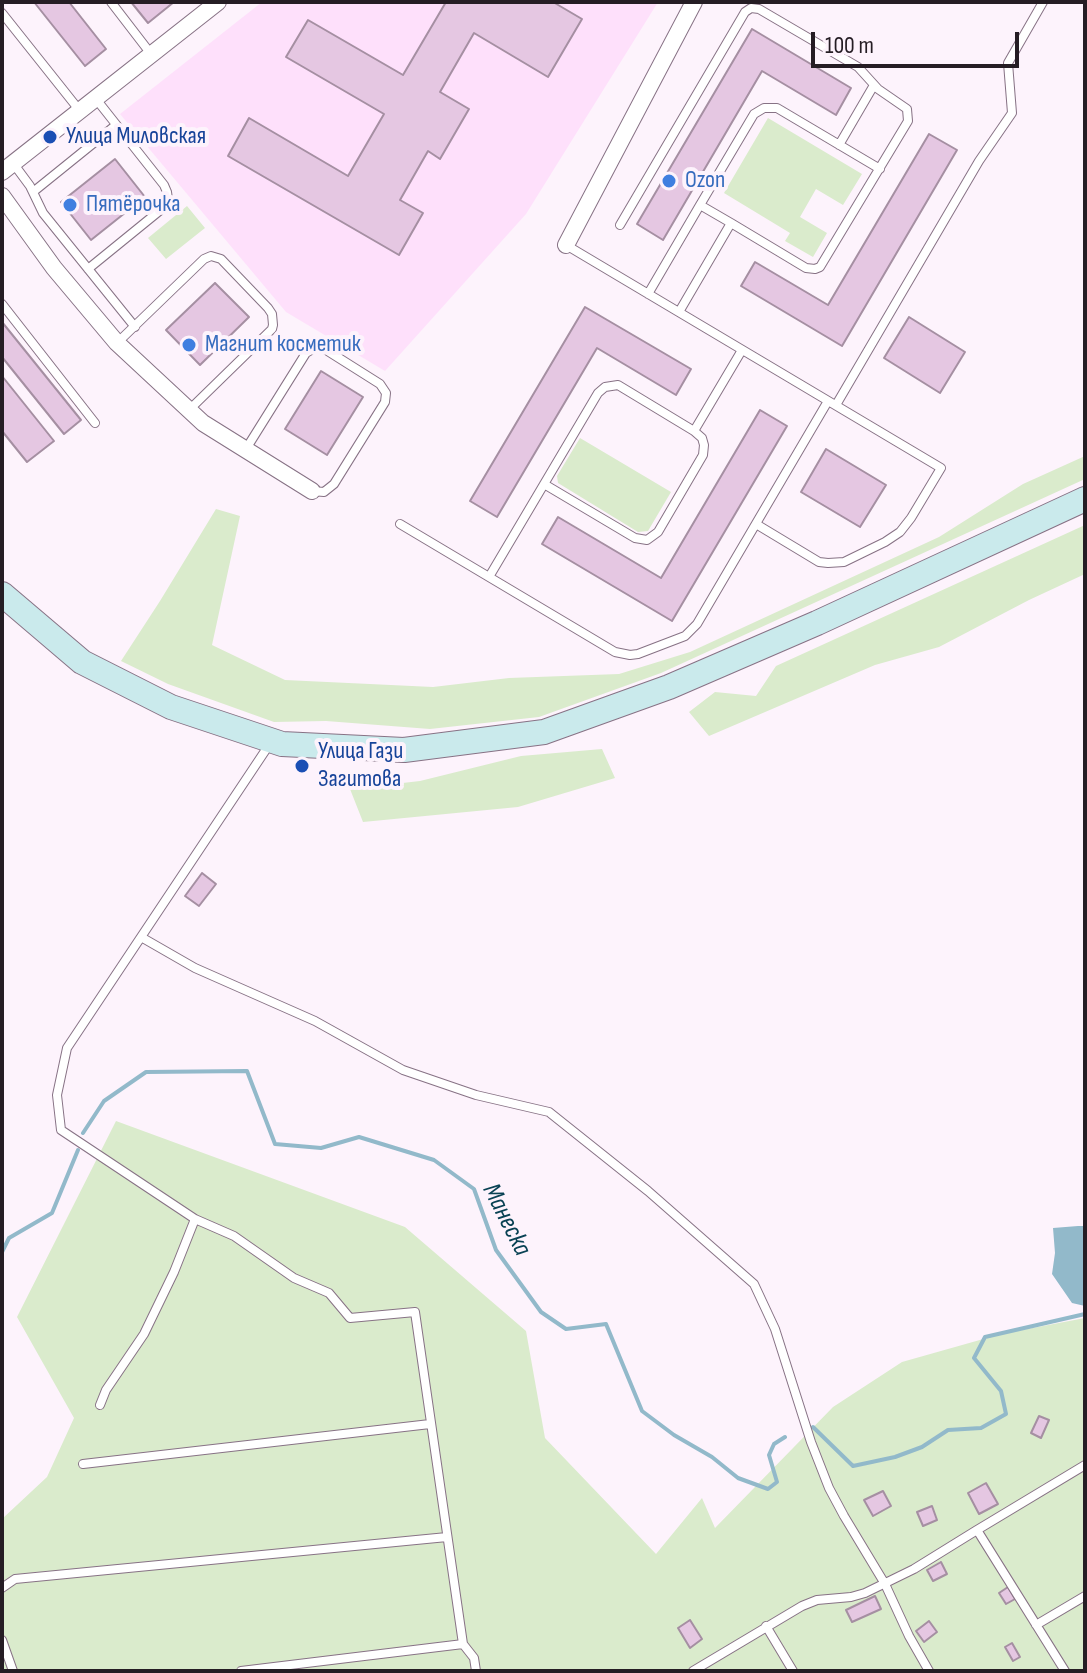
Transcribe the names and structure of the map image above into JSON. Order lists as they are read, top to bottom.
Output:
{
  "water": ["Манеска"],
  "places": [
    "Улица Миловская",
    "Ozon",
    "Пятёрочка",
    "Магнит косметик",
    "Улица Гази Загитова"
  ],
  "scale_bar": "100 m"
}
